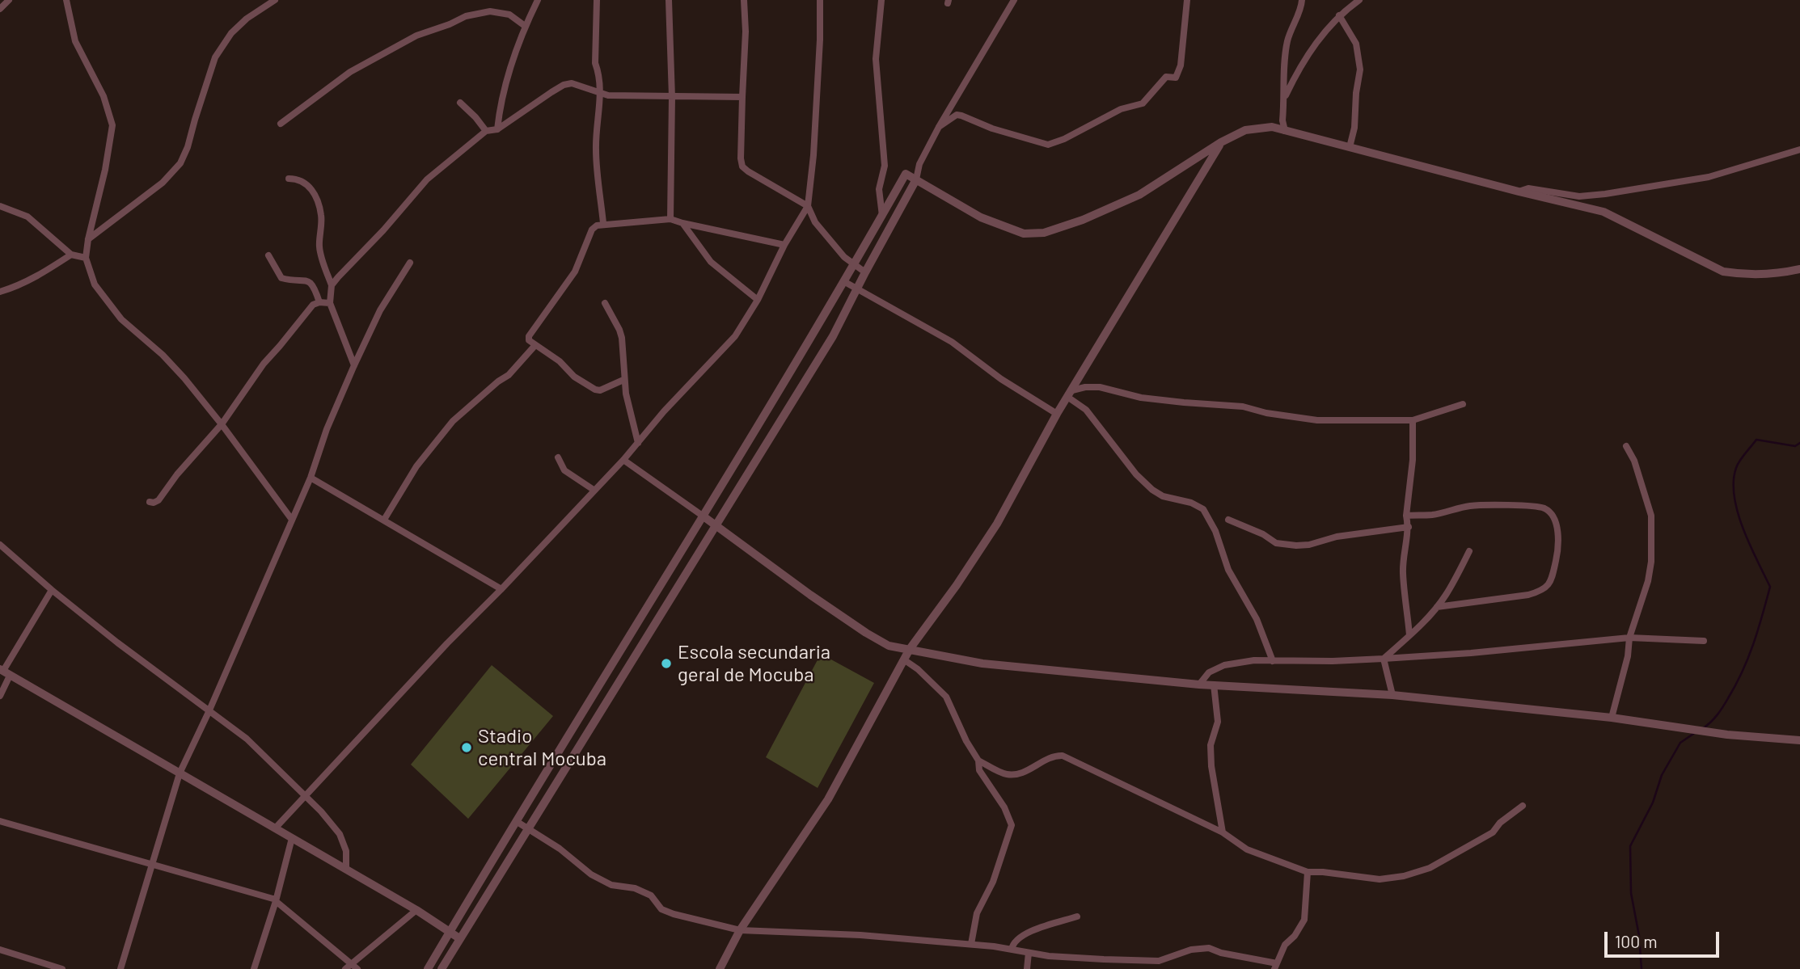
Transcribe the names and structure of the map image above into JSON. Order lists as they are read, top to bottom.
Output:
{
  "places": ["Escola secundaria geral de Mocuba", "Stadio central Mocuba"],
  "scale_bar": "100 m"
}
